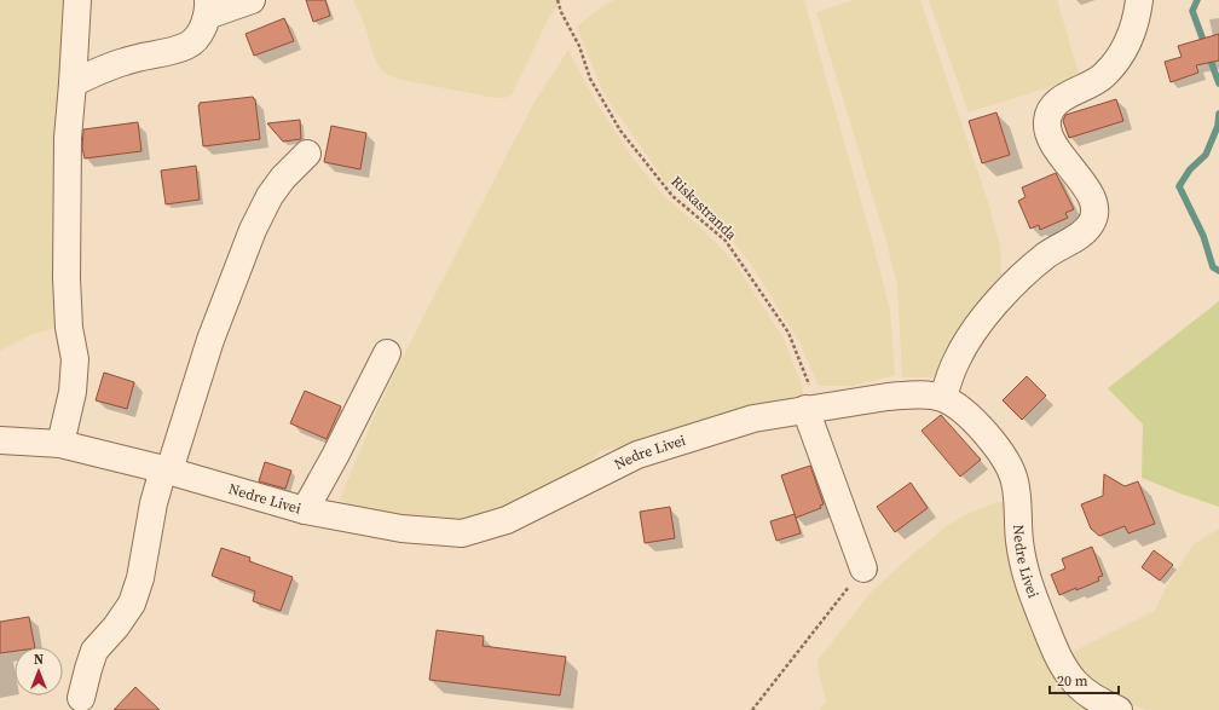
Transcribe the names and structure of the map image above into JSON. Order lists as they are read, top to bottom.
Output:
{
  "streets": {
    "street": ["Nedre Livei"],
    "path": ["Riskastranda"]
  },
  "crossings": [
    ["Riskastranda", "Nedre Livei"]
  ],
  "scale_bar": "20 m",
  "north": "top"
}
